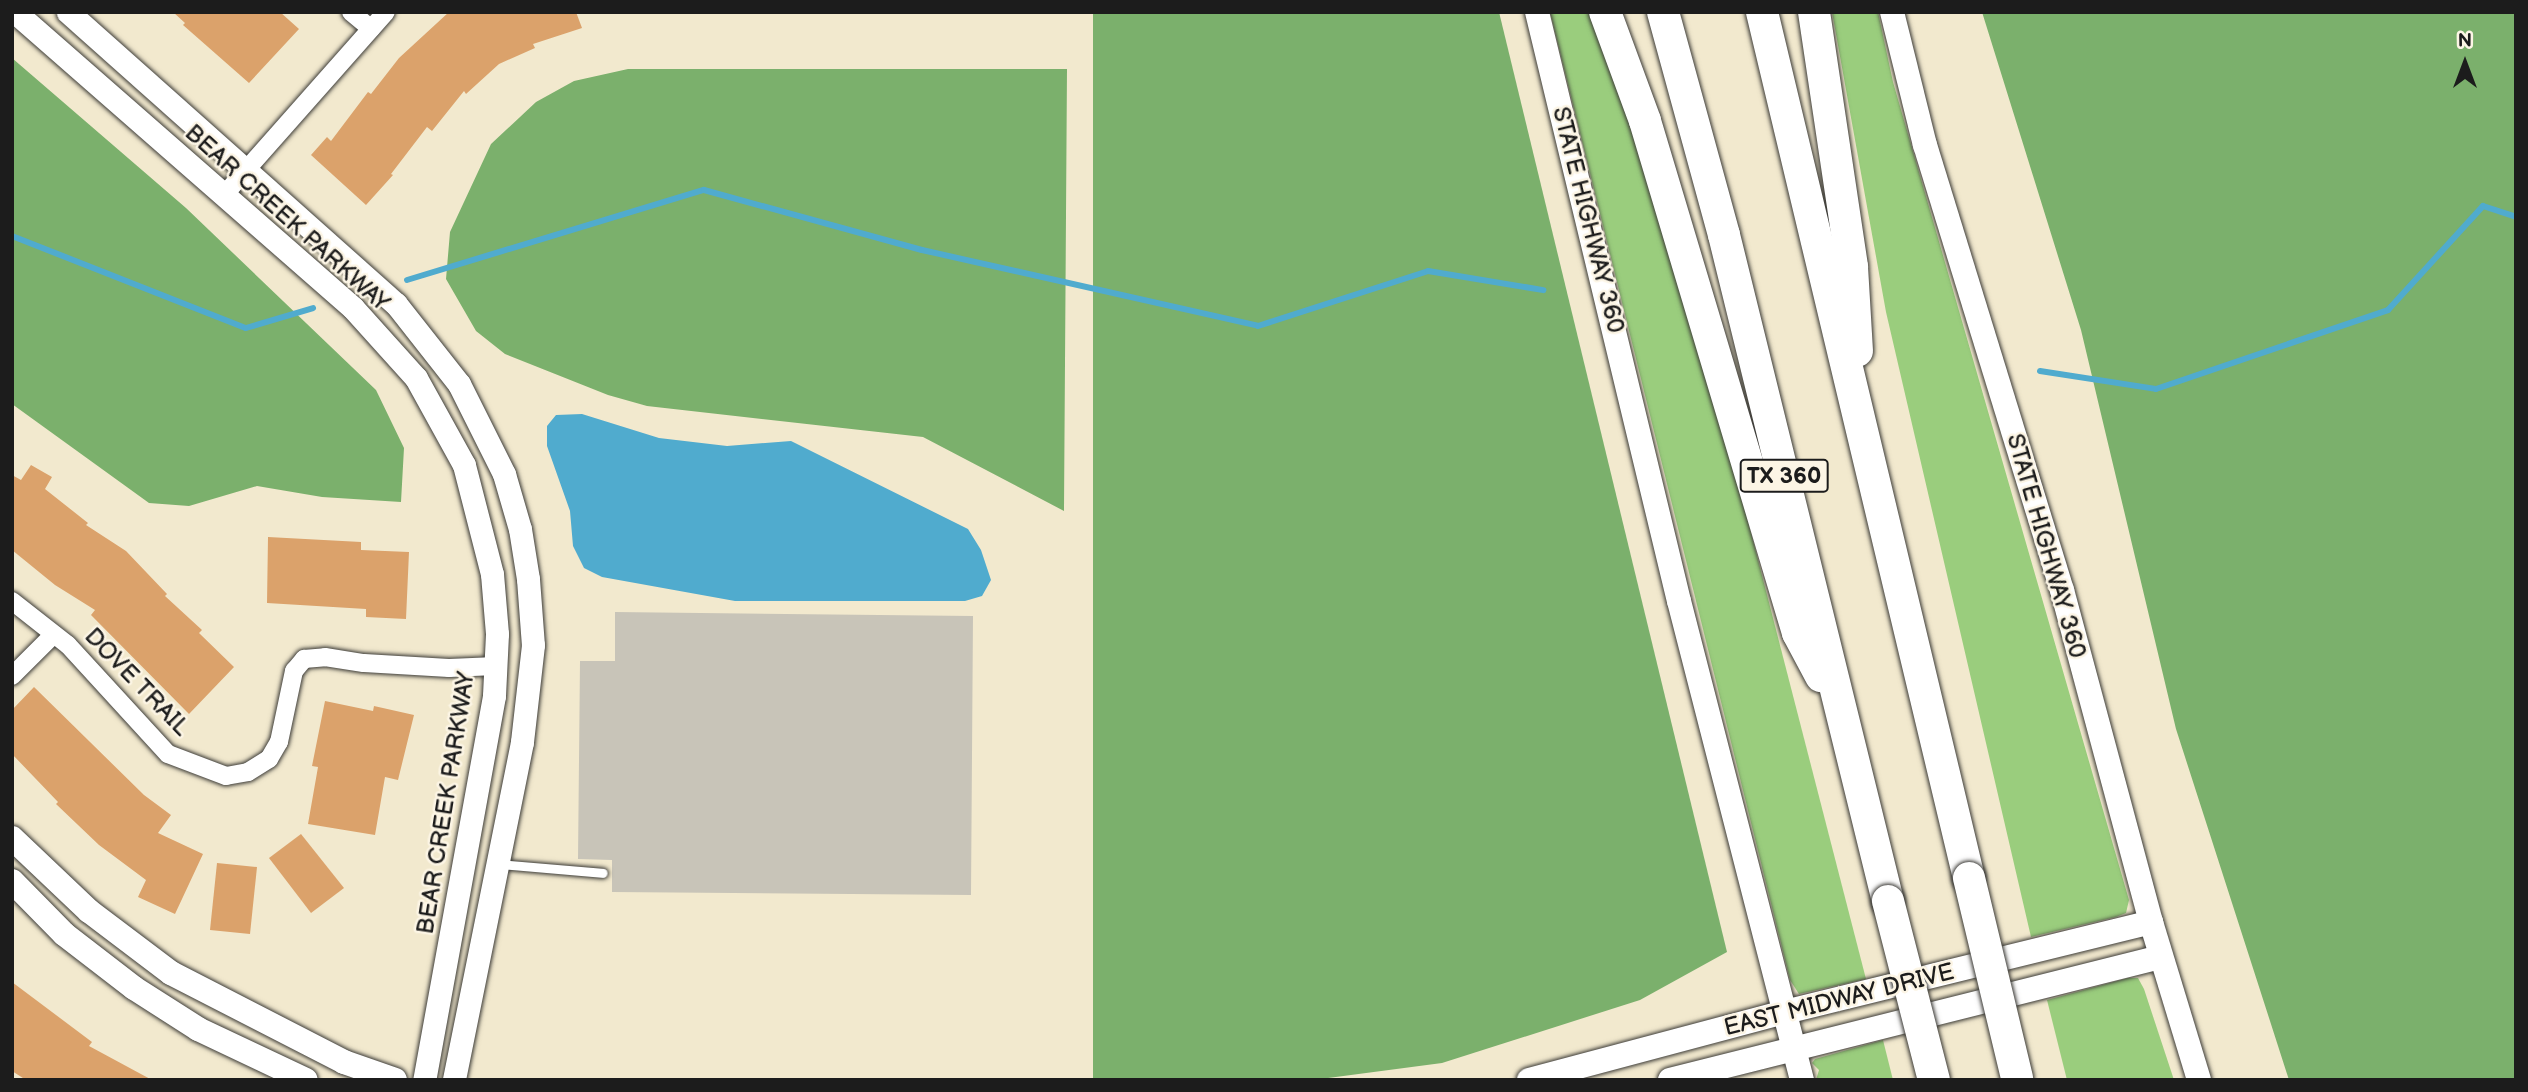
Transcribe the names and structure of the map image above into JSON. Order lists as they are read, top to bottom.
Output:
{
  "streets": {
    "highway": ["TX 360"],
    "main road": ["STATE HIGHWAY 360", "EAST MIDWAY DRIVE"],
    "street": ["BEAR CREEK PARKWAY", "DOVE TRAIL"]
  },
  "crossings": [
    ["BEAR CREEK PARKWAY", "DOVE TRAIL"],
    ["STATE HIGHWAY 360", "EAST MIDWAY DRIVE"]
  ],
  "north": "top"
}
